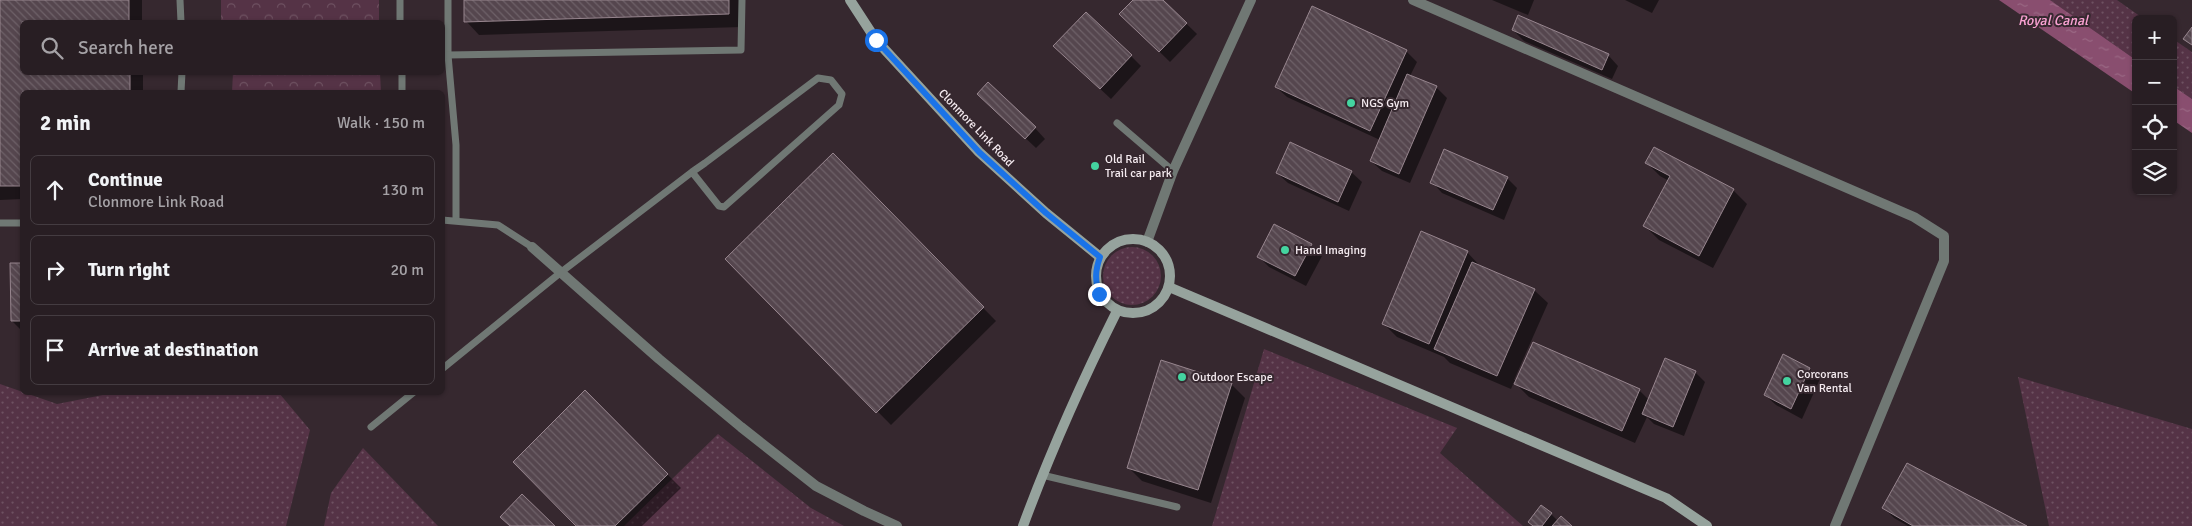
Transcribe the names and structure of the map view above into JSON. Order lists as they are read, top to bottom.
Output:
{
  "streets": {
    "main road": ["Clonmore Link Road"]
  },
  "water": ["Royal Canal"],
  "places": [
    "NGS Gym",
    "Old Rail Trail car park",
    "Hand Imaging",
    "Outdoor Escape",
    "Corcorans Van Rental"
  ],
  "page": {
    "map_buttons": ["+", "−"],
    "search": "Search here",
    "heading": ["2 min", "Walk · 150 m"],
    "list": [
      ["Continue", "Clonmore Link Road", "130 m"],
      ["Turn right", "20 m"],
      "Arrive at destination"
    ]
  }
}
